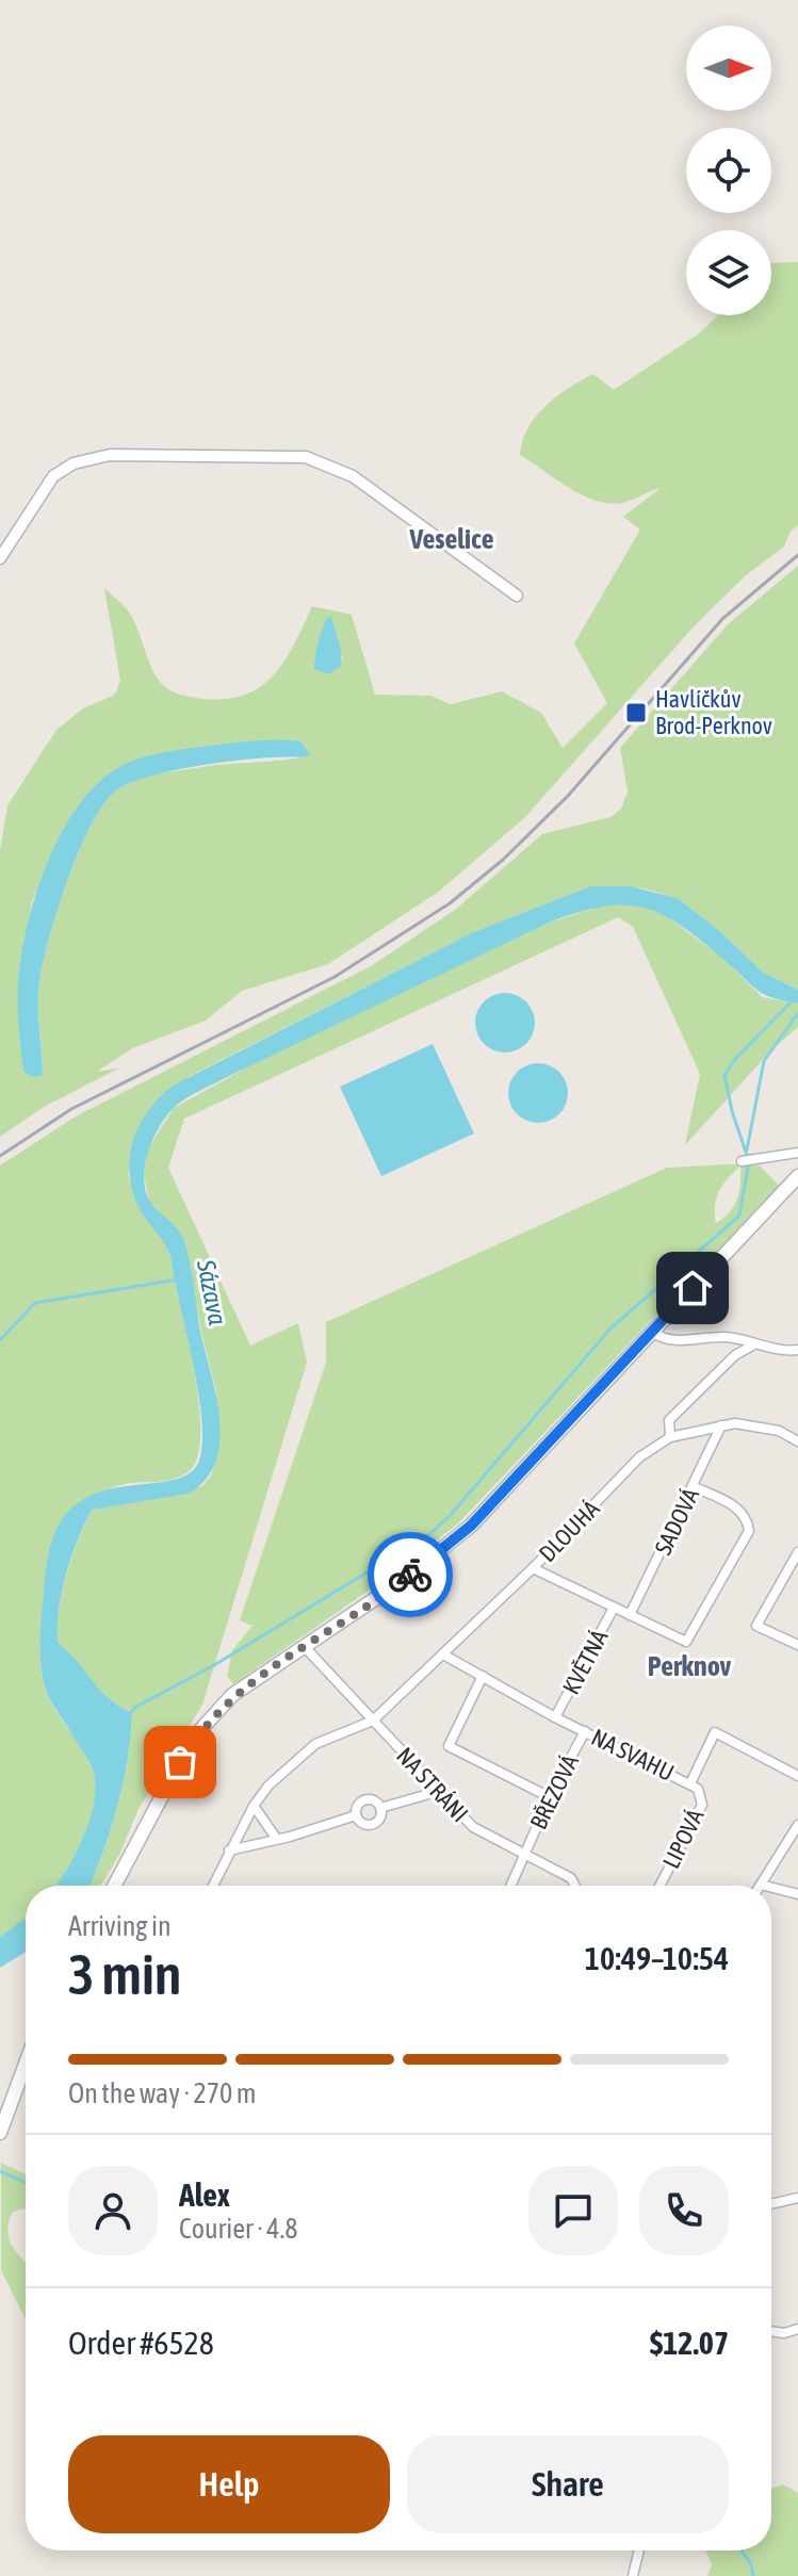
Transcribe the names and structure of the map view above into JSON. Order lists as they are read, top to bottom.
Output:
{
  "streets": {
    "street": [
      "SADOVÁ",
      "DLOUHÁ",
      "KVĚTNÁ",
      "NA SVAHU",
      "NA STRÁNI",
      "BŘEZOVÁ",
      "LIPOVÁ"
    ]
  },
  "crossings": [
    ["SADOVÁ", "DLOUHÁ"],
    ["DLOUHÁ", "NA SVAHU"],
    ["DLOUHÁ", "NA STRÁNI"],
    ["KVĚTNÁ", "NA SVAHU"],
    ["NA SVAHU", "BŘEZOVÁ"],
    ["NA SVAHU", "LIPOVÁ"],
    ["NA STRÁNI", "BŘEZOVÁ"]
  ],
  "districts": ["Veselice", "Perknov"],
  "water": ["Sázava"],
  "places": {
    "transit": ["Havlíčkův Brod-Perknov"]
  },
  "north": "right",
  "page": {
    "heading": ["3 min", "Arriving in", "10:49–10:54"],
    "panel": [
      "Alex",
      "Courier · 4.8",
      "Order #6528",
      "$12.07"
    ],
    "bar": "On the way · 270 m",
    "buttons": ["Help", "Share"]
  }
}
